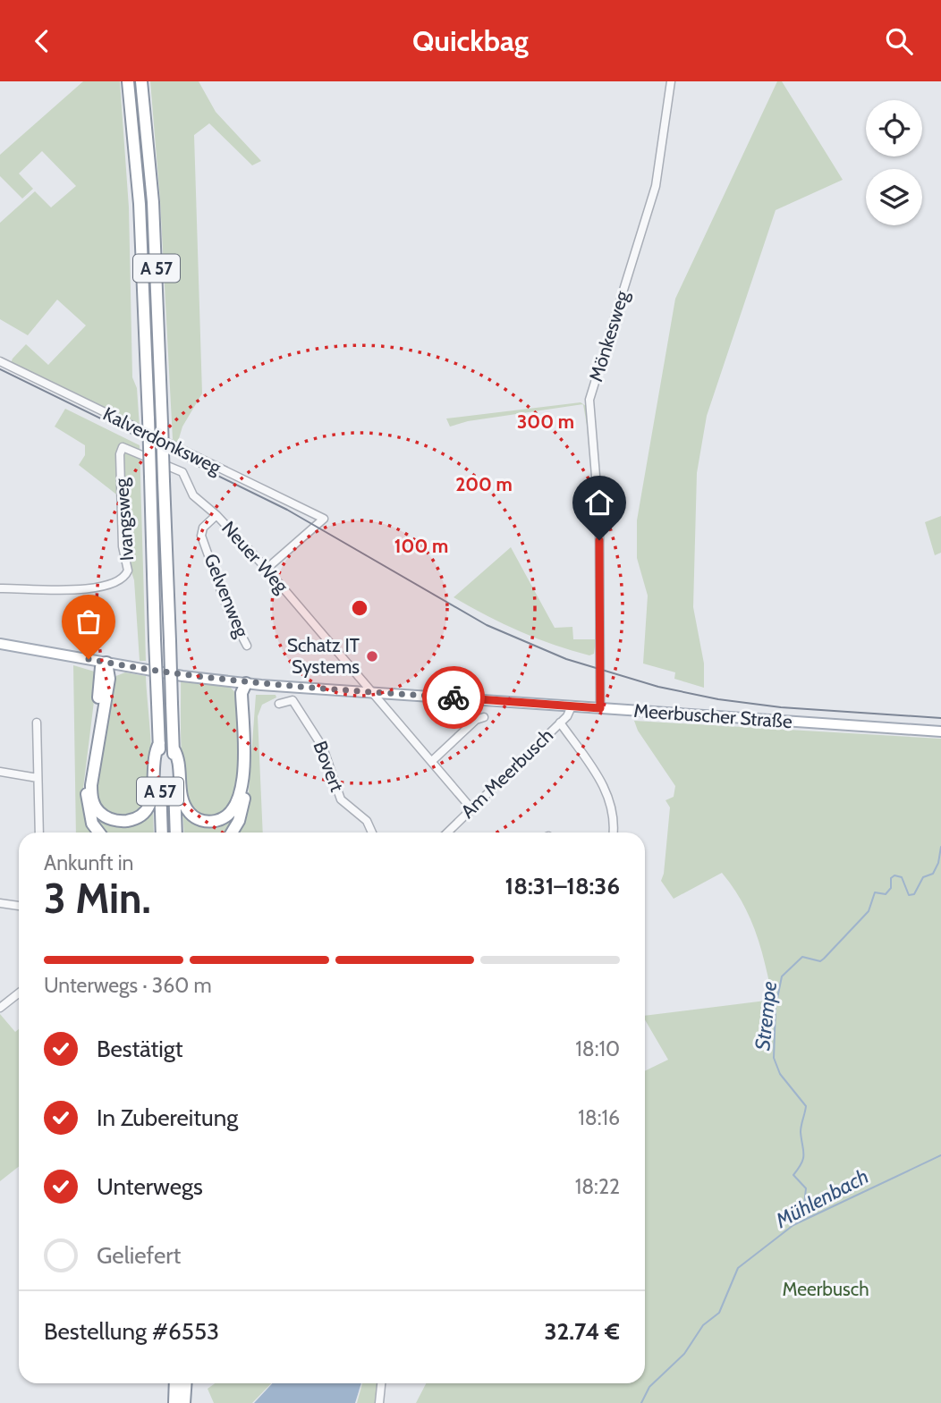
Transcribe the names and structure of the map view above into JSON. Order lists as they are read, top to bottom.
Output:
{
  "streets": {
    "highway": ["A 57"],
    "main road": ["Meerbuscher Straße"],
    "street": [
      "Mönkesweg",
      "Kalverdonksweg",
      "Ivangsweg",
      "Neuer Weg",
      "Gelvenweg",
      "Bovert",
      "Am Meerbusch"
    ]
  },
  "crossings": [
    ["Mönkesweg", "Meerbuscher Straße"],
    ["Kalverdonksweg", "Neuer Weg"],
    ["Ivangsweg", "Neuer Weg"],
    ["Neuer Weg", "Gelvenweg"],
    ["Neuer Weg", "Meerbuscher Straße"],
    ["Neuer Weg", "Am Meerbusch"],
    ["Meerbuscher Straße", "Am Meerbusch"]
  ],
  "water": ["Strempe", "Mühlenbach"],
  "parks": ["Meerbusch"],
  "places": ["Schatz IT Systems"],
  "page": {
    "header": "Quickbag",
    "heading": ["3 Min.", "Ankunft in", "18:31–18:36"],
    "panel": ["Bestellung #6553", "32.74 €"],
    "bar": "Unterwegs · 360 m",
    "list": [
      ["Bestätigt", "18:10"],
      ["In Zubereitung", "18:16"],
      ["Unterwegs", "18:22"],
      "Geliefert"
    ]
  },
  "rings": ["300 m", "200 m", "100 m"]
}
